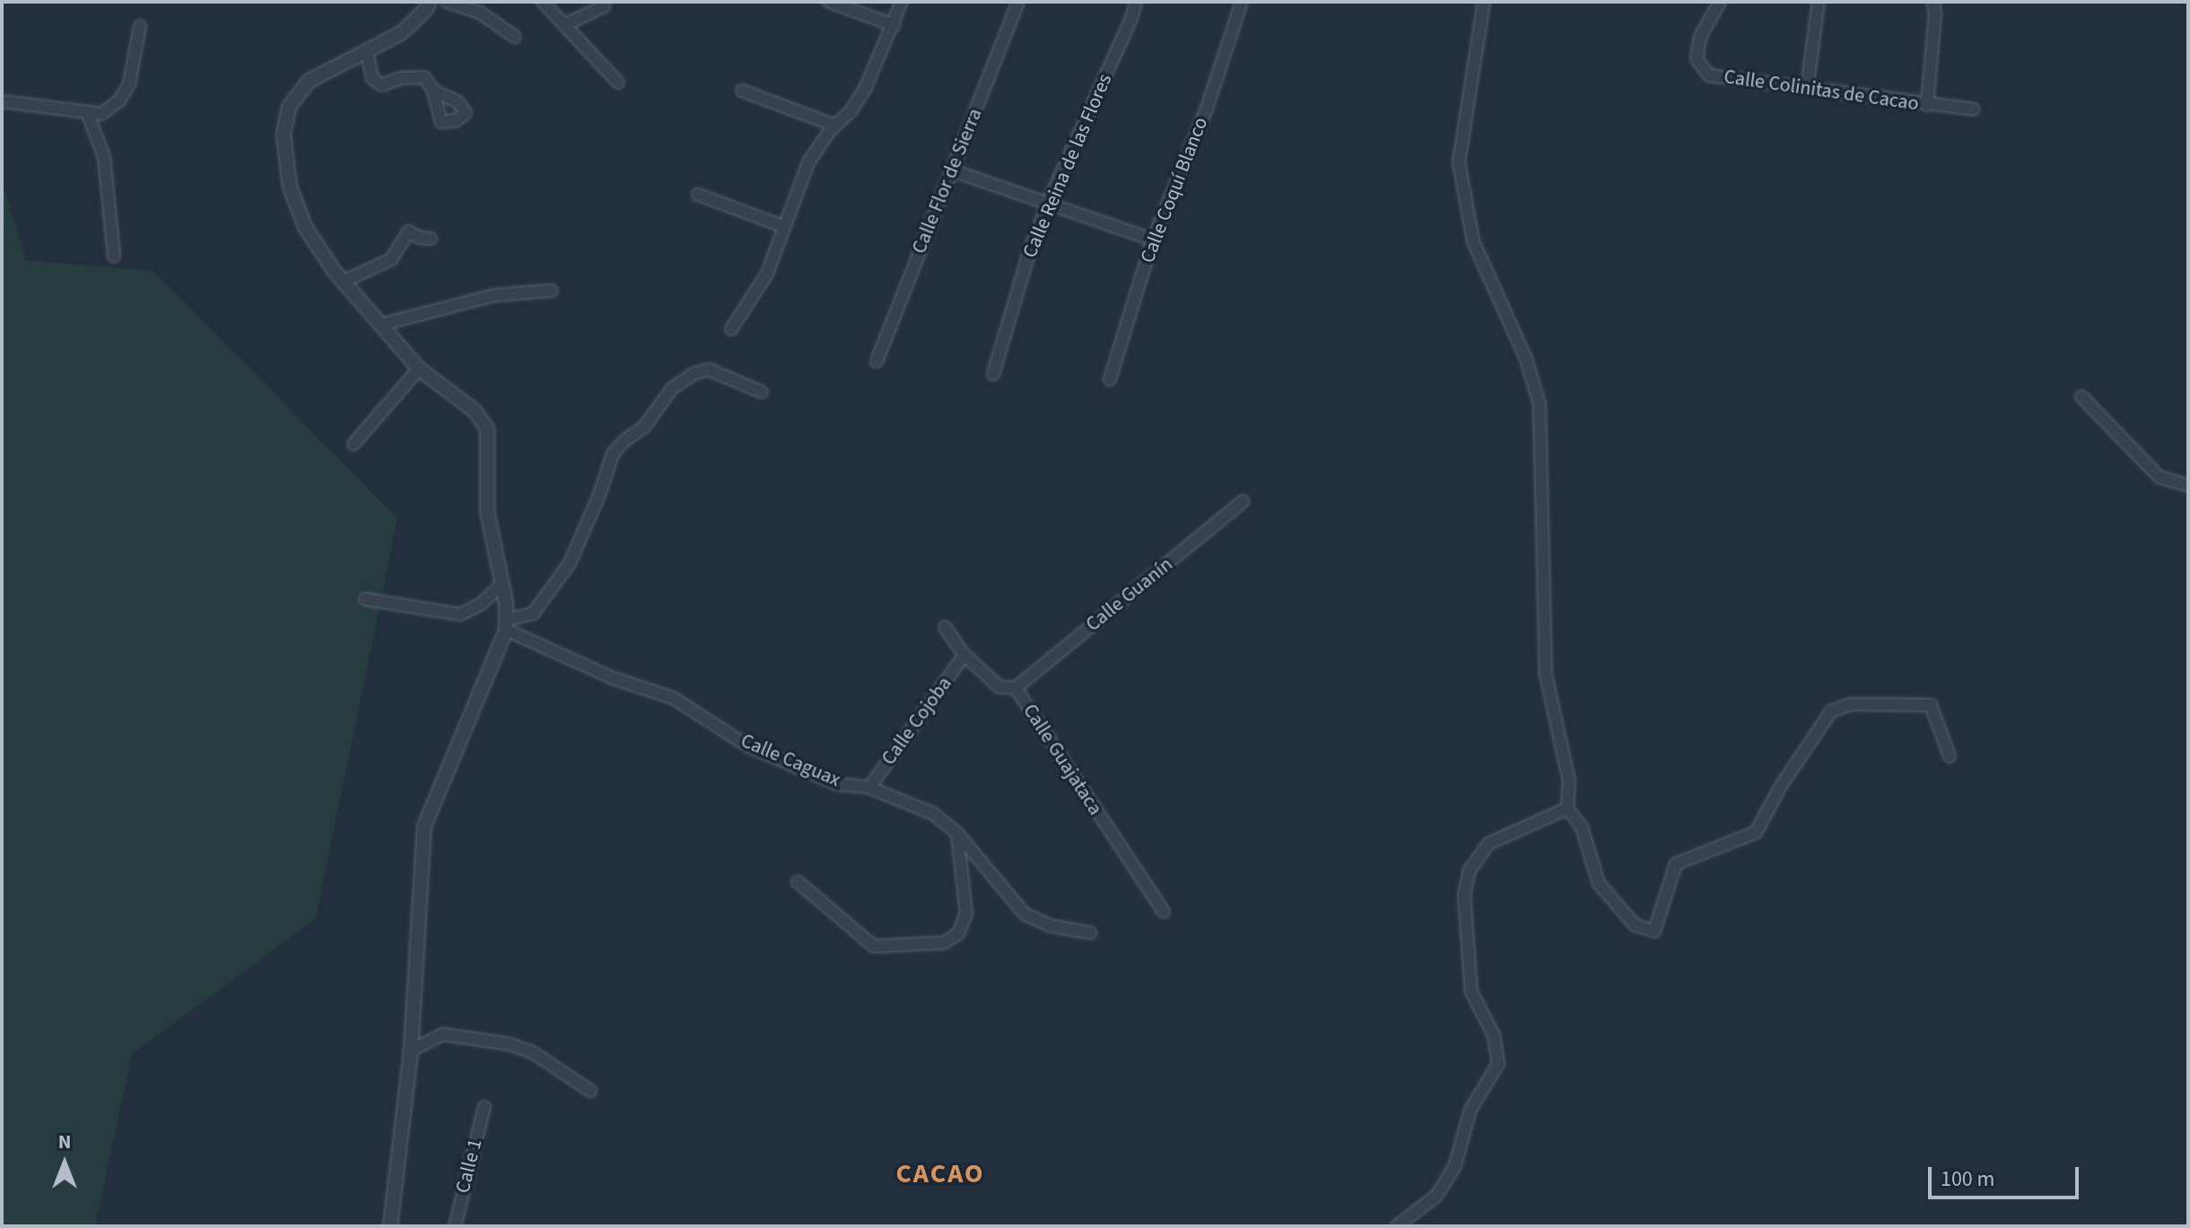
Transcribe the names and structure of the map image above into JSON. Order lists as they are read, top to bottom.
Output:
{
  "streets": {
    "street": [
      "Calle Colinitas de Cacao",
      "Calle Reina de las Flores",
      "Calle Flor de Sierra",
      "Calle Coquí Blanco",
      "Calle Guanín",
      "Calle Cojoba",
      "Calle Guajataca",
      "Calle Caguax",
      "Calle 1"
    ]
  },
  "crossings": [
    ["Calle Guanín", "Calle Guajataca"],
    ["Calle Cojoba", "Calle Guajataca"],
    ["Calle Cojoba", "Calle Caguax"]
  ],
  "districts": ["CACAO"],
  "scale_bar": "100 m",
  "north": "top"
}
